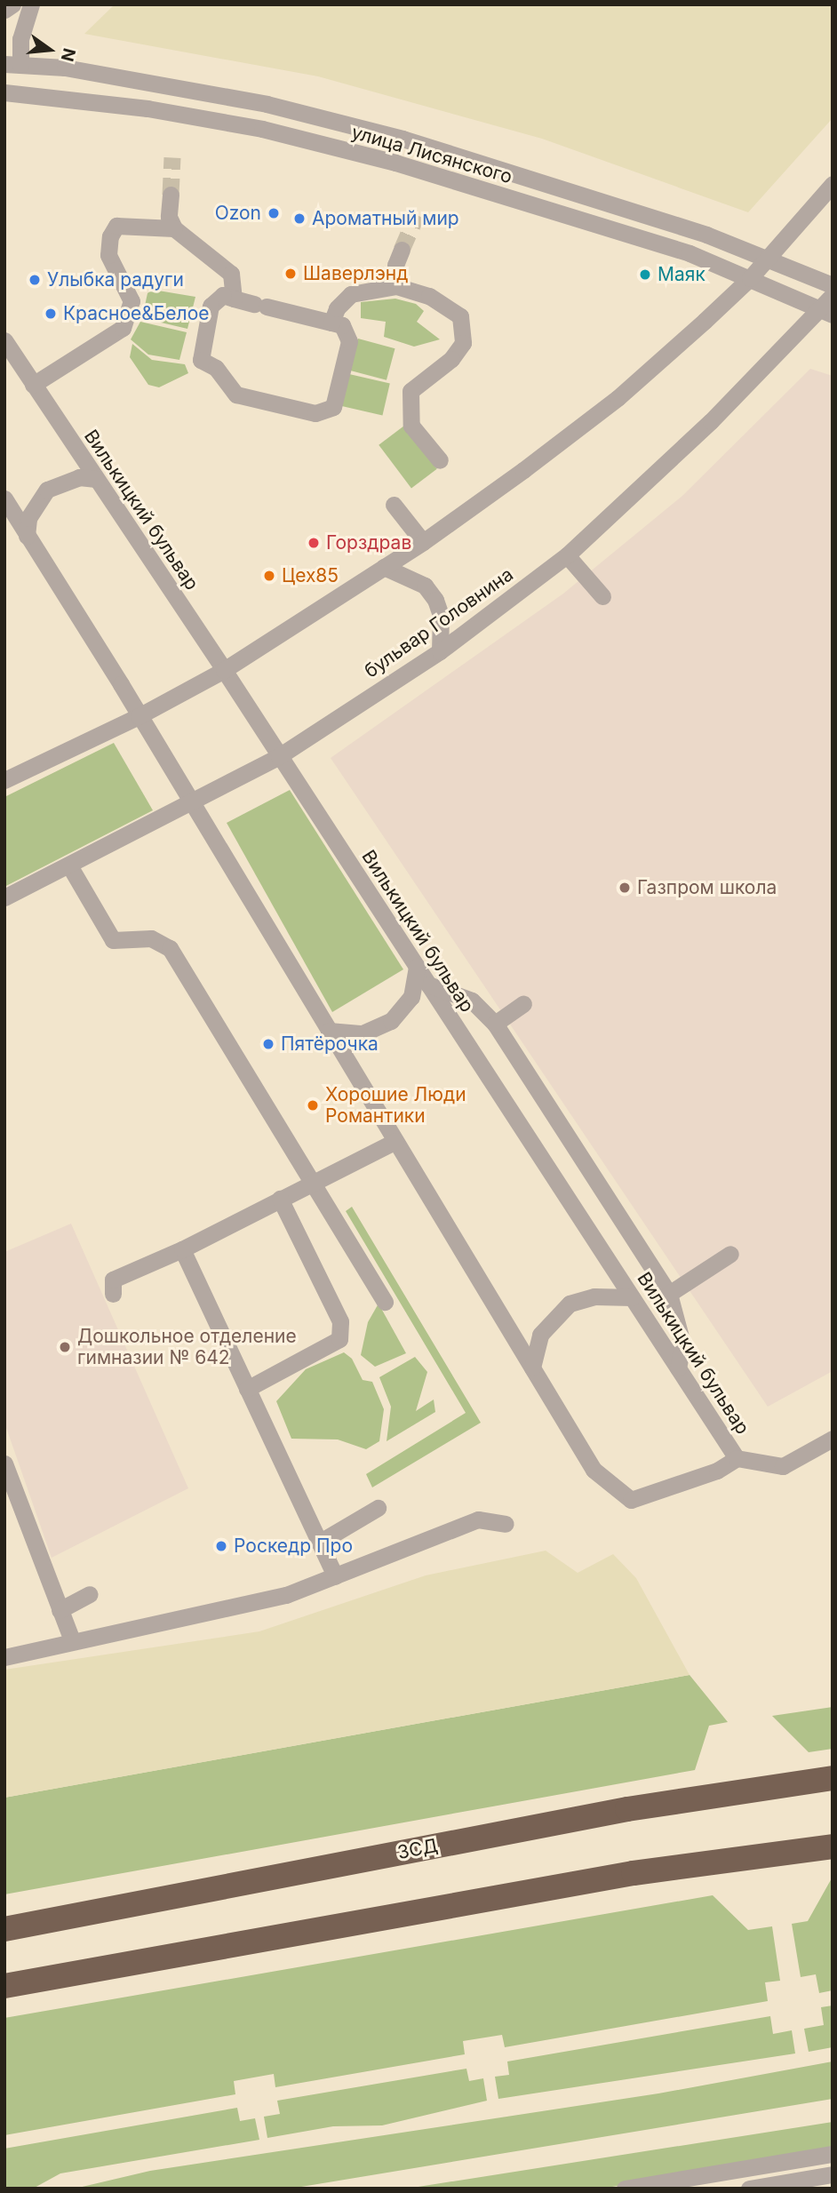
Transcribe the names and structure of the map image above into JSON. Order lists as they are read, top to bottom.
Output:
{
  "streets": {
    "highway": ["ЗСД"],
    "street": ["улица Лисянского", "Вилькицкий бульвар", "бульвар Головнина"]
  },
  "crossings": [
    ["улица Лисянского", "бульвар Головнина"],
    ["Вилькицкий бульвар", "бульвар Головнина"]
  ],
  "places": [
    "Ozon",
    "Ароматный мир",
    "Шаверлэнд",
    "Маяк",
    "Улыбка радуги",
    "Красное&Белое",
    "Горздрав",
    "Цех85",
    "Газпром школа",
    "Пятёрочка",
    "Хорошие Люди Романтики",
    "Дошкольное отделение гимназии № 642",
    "Роскедр Про"
  ],
  "north": "right"
}
